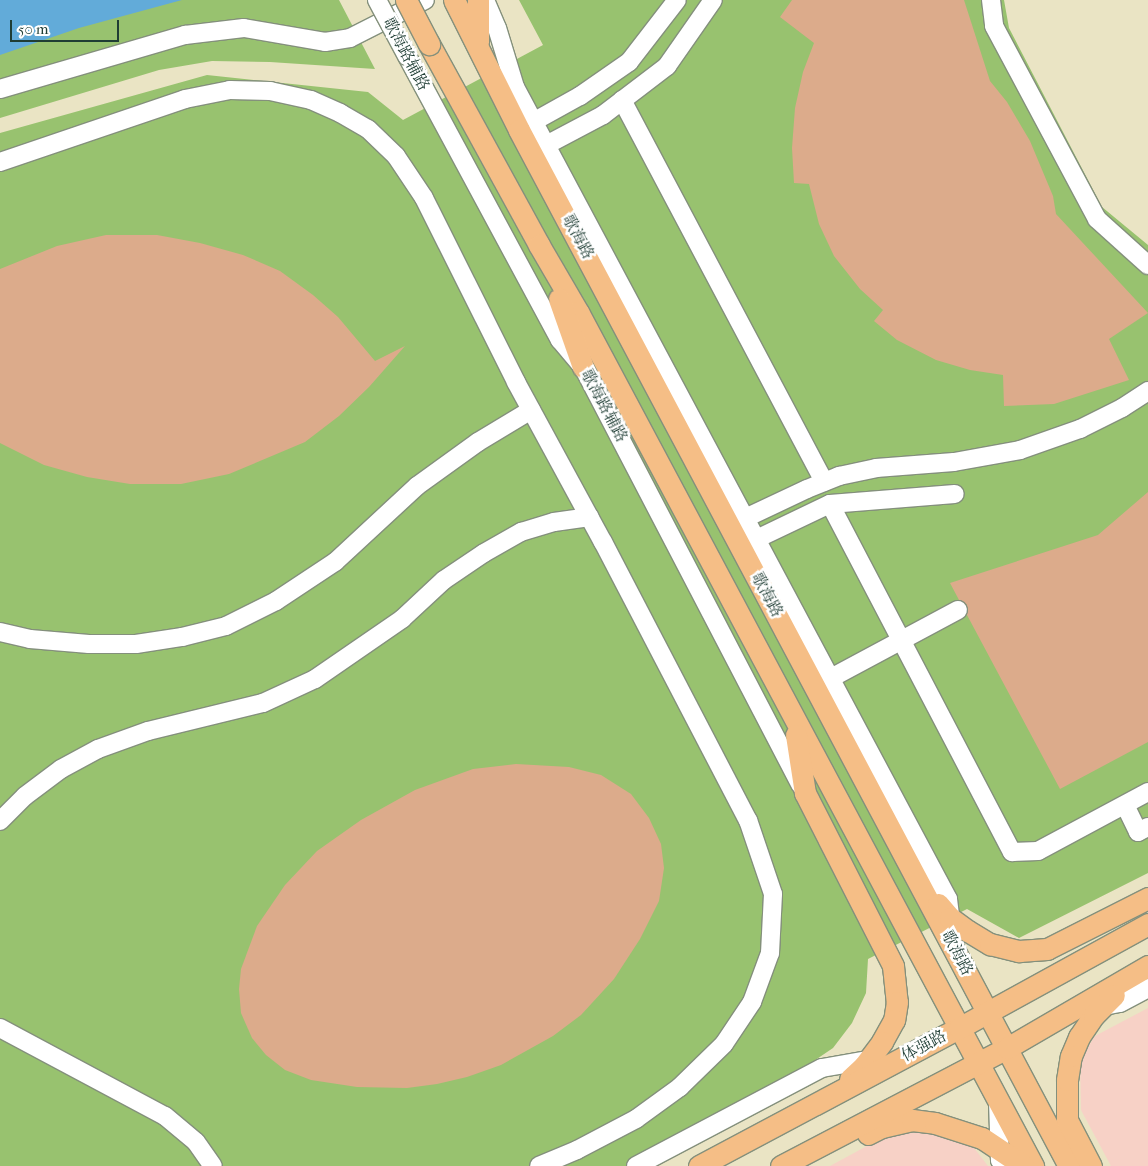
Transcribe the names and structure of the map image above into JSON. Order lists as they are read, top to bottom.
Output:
{
  "streets": {
    "main road": ["歌海路", "体强路"],
    "street": ["歌海路辅路"]
  },
  "crossings": [
    ["歌海路", "体强路"]
  ],
  "scale_bar": "50 m"
}
